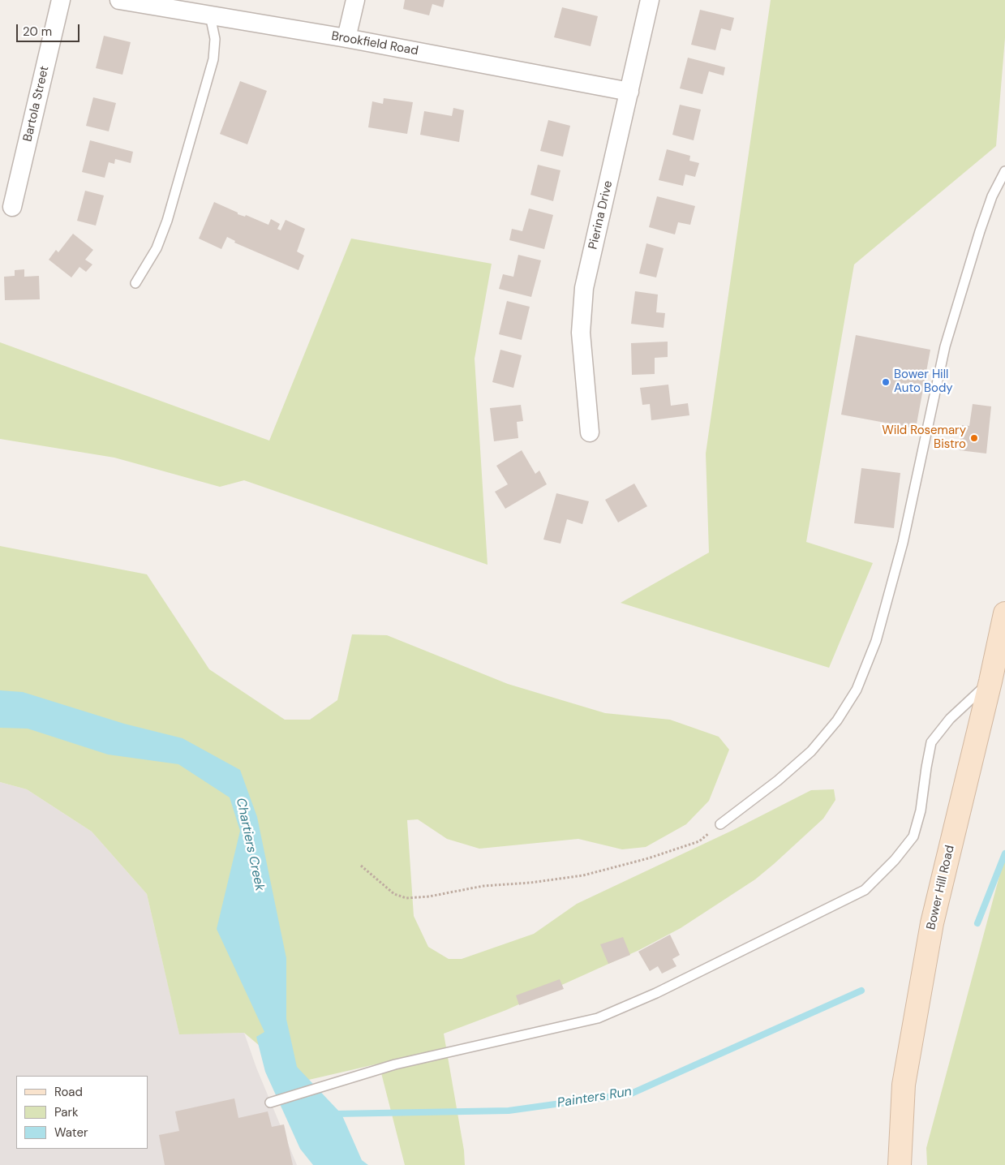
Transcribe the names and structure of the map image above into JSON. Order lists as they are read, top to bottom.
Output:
{
  "streets": {
    "main road": ["Bower Hill Road"],
    "street": ["Brookfield Road", "Bartola Street", "Pierina Drive"]
  },
  "crossings": [
    ["Brookfield Road", "Pierina Drive"]
  ],
  "water": ["Chartiers Creek", "Painters Run"],
  "places": ["Bower Hill Auto Body", "Wild Rosemary Bistro"],
  "legend": ["Road", "Park", "Water"],
  "scale_bar": "20 m"
}
